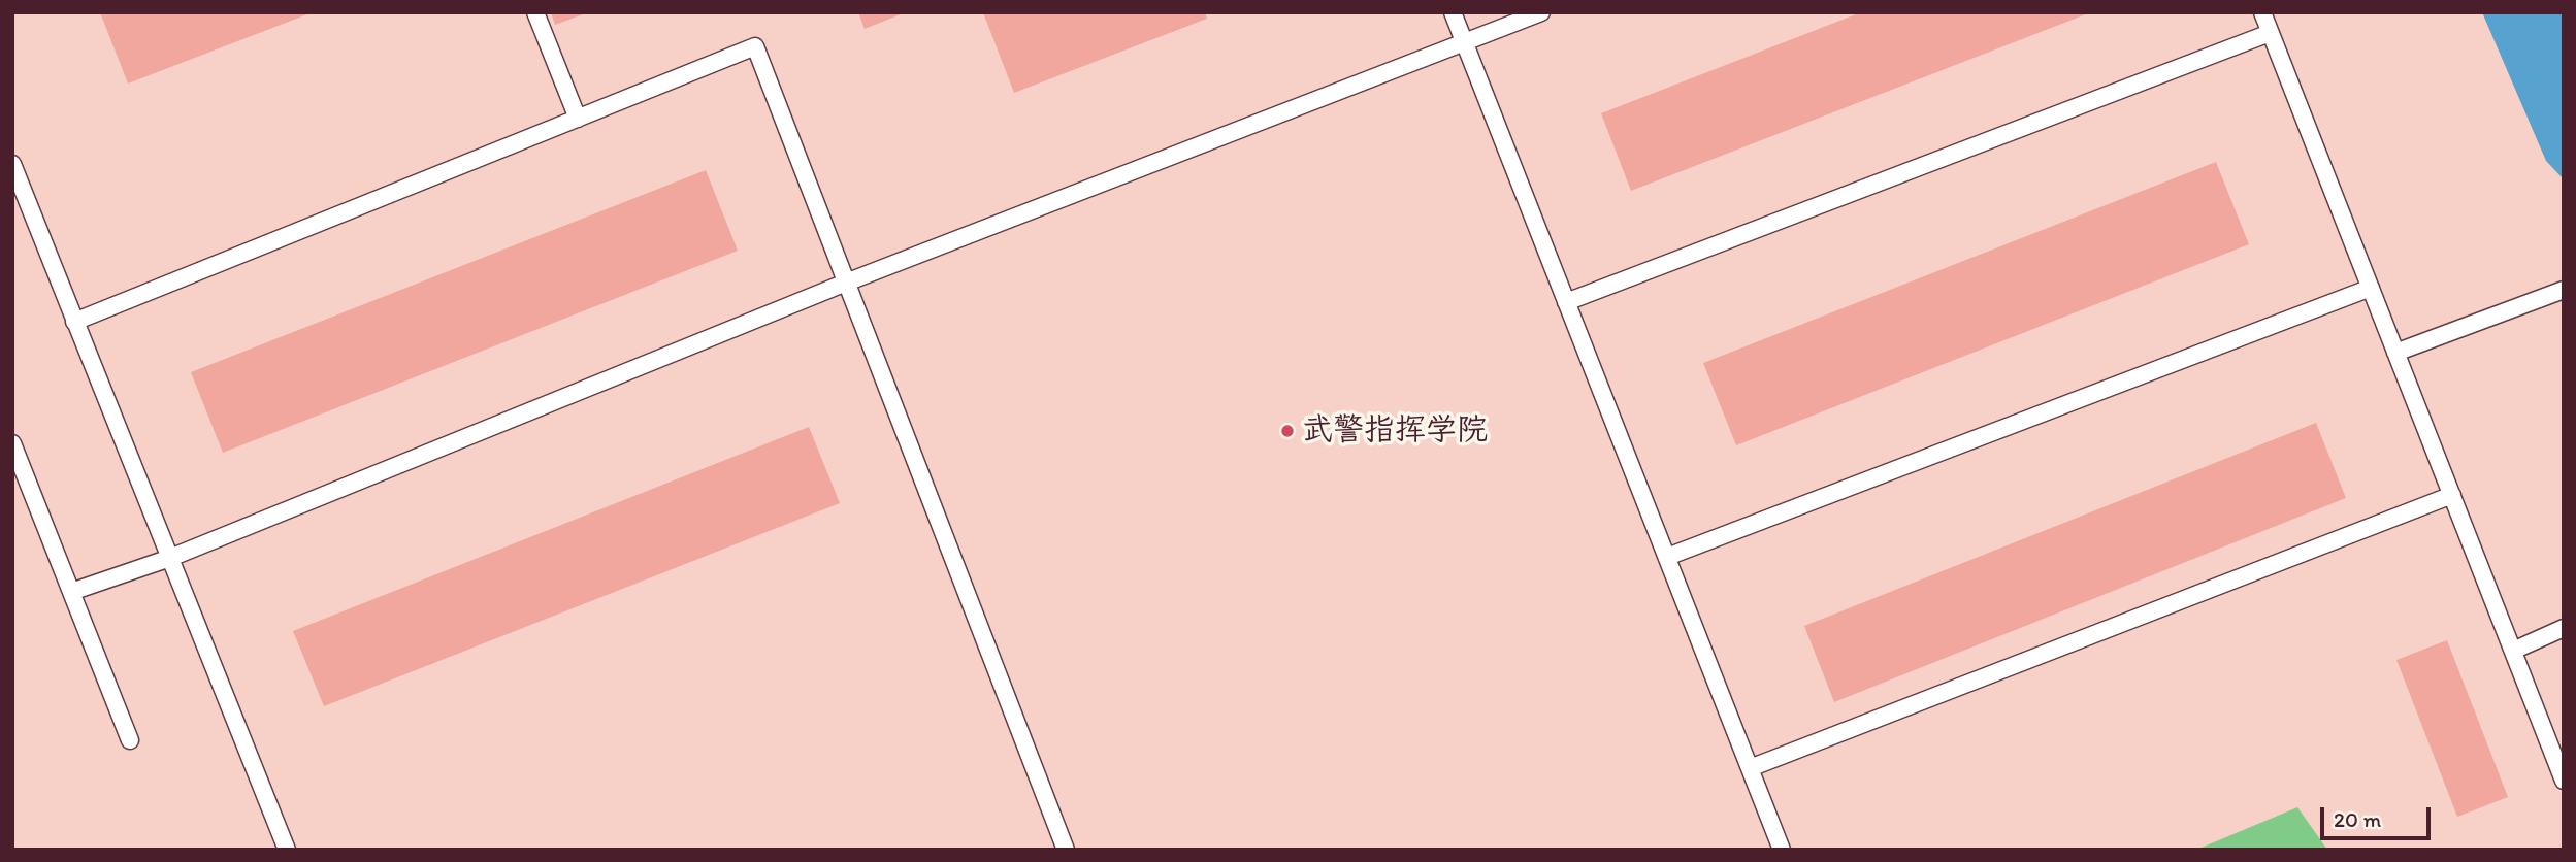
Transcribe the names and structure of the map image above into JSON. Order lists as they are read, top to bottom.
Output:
{
  "places": ["武警指挥学院"],
  "scale_bar": "20 m"
}
